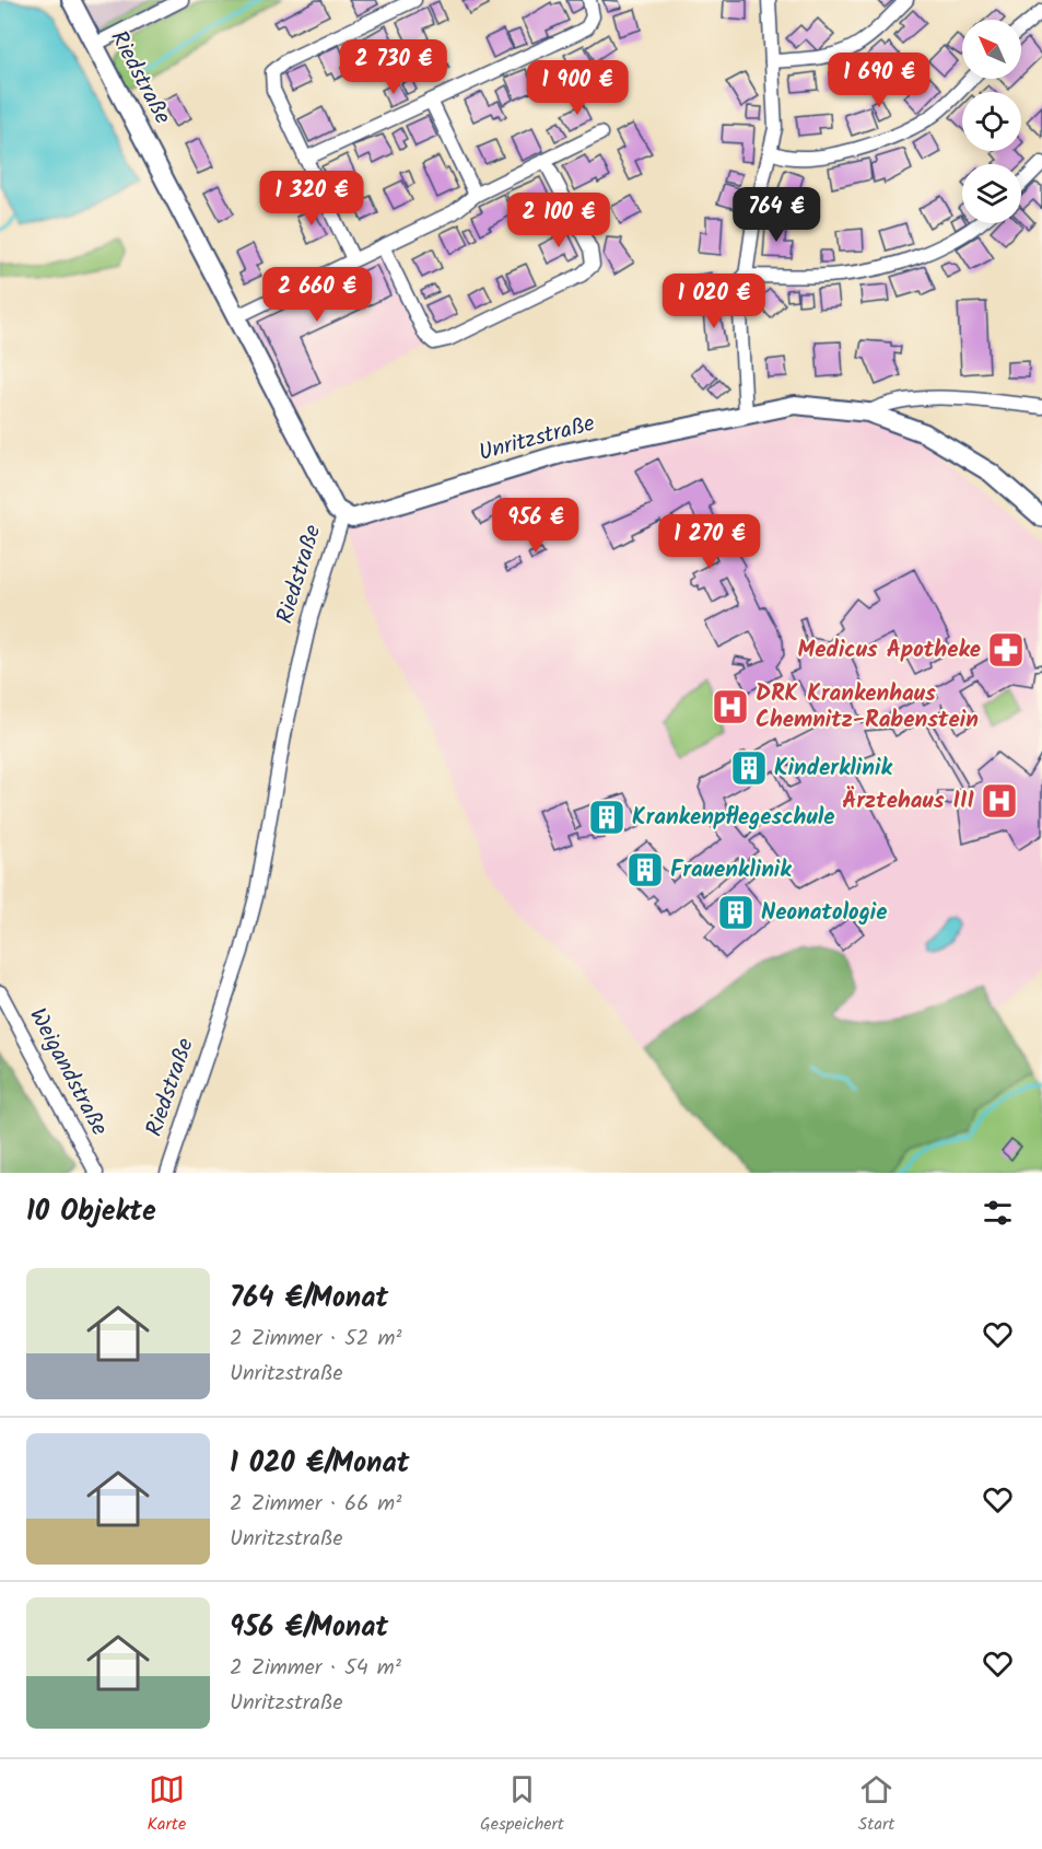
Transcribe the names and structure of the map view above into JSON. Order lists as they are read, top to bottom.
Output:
{
  "streets": {
    "street": ["Riedstraße", "Unritzstraße", "Weigandstraße"]
  },
  "crossings": [
    ["Riedstraße", "Unritzstraße"]
  ],
  "places": {
    "pharmacy": ["Medicus Apotheke"],
    "hospital": ["DRK Krankenhaus Chemnitz-Rabenstein", "Ärztehaus III"],
    "building": [
      "Kinderklinik",
      "Krankenpflegeschule",
      "Frauenklinik",
      "Neonatologie"
    ]
  },
  "north": "top left",
  "page": {
    "price": [
      "2 730 €",
      "1 690 €",
      "1 900 €",
      "1 320 €",
      "764 €",
      "2 100 €",
      "2 660 €",
      "1 020 €",
      "956 €",
      "1 270 €"
    ],
    "heading": "10 Objekte",
    "list": [
      {
        "name": "764 €/Monat",
        "note": "2 Zimmer · 52 m² · Unritzstraße"
      },
      {
        "name": "1 020 €/Monat",
        "note": "2 Zimmer · 66 m² · Unritzstraße"
      },
      {
        "name": "956 €/Monat",
        "note": "2 Zimmer · 54 m² · Unritzstraße"
      }
    ],
    "tabs": ["Karte", "Gespeichert", "Start"]
  }
}
